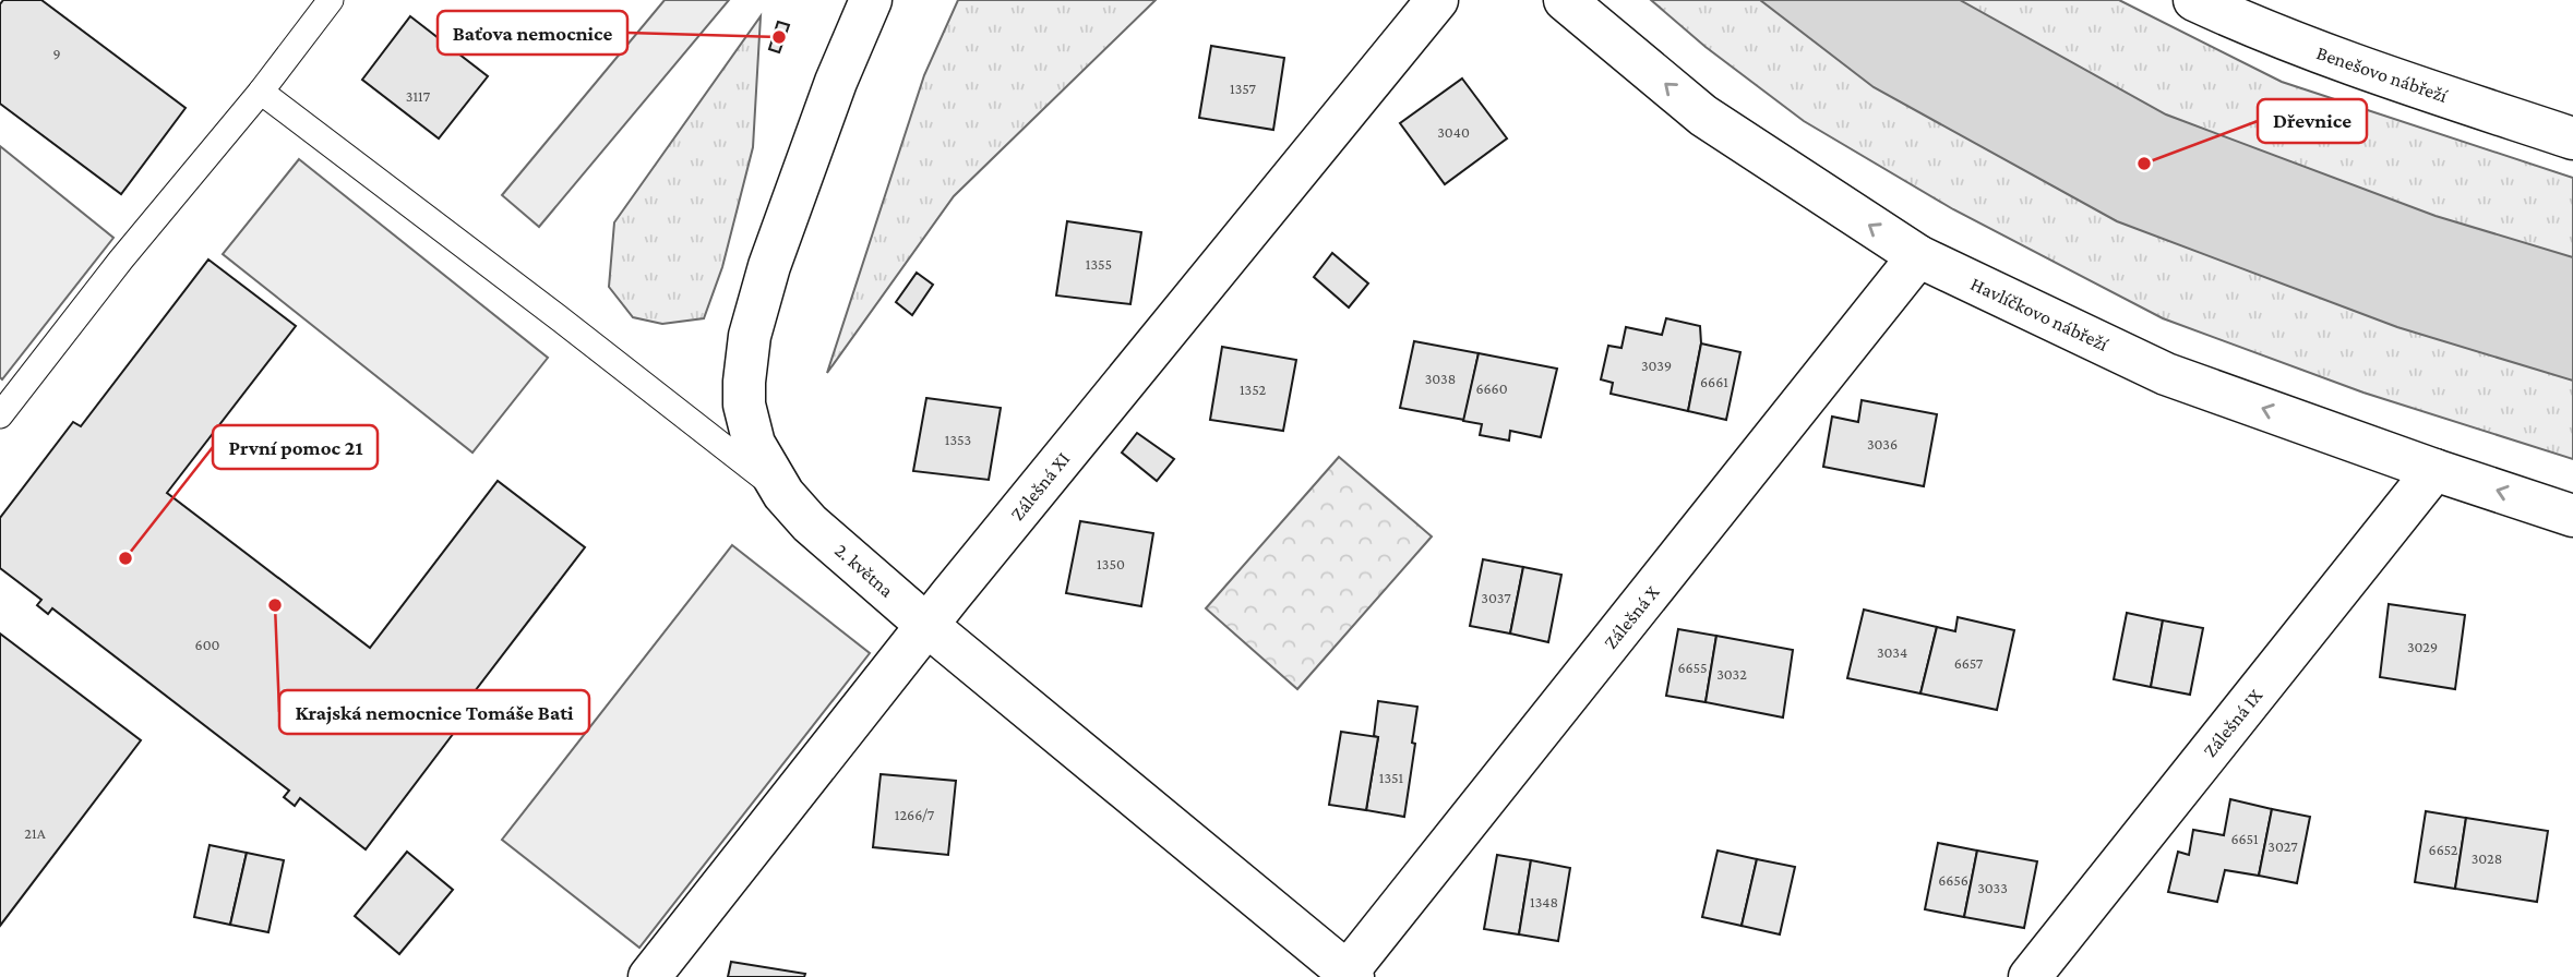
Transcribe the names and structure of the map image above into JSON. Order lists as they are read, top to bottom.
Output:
{
  "streets": {
    "street": [
      "Benešovo nábřeží",
      "Havlíčkovo nábřeží",
      "Zálešná XI",
      "2. května",
      "Zálešná X",
      "Zálešná IX"
    ]
  },
  "crossings": [
    ["Havlíčkovo nábřeží", "Zálešná X"],
    ["Havlíčkovo nábřeží", "Zálešná IX"],
    ["Zálešná XI", "2. května"],
    ["2. května", "Zálešná X"]
  ],
  "one_way": ["Havlíčkovo nábřeží"],
  "places": [
    "Baťova nemocnice",
    "Dřevnice",
    "První pomoc 21",
    "Krajská nemocnice Tomáše Bati"
  ],
  "house_numbers": [
    "9",
    "1357",
    "3117",
    "3040",
    "1355",
    "3039",
    "3038",
    "6661",
    "6660",
    "1352",
    "1353",
    "3036",
    "1350",
    "3037",
    "600",
    "3029",
    "3034",
    "6657",
    "6655",
    "3032",
    "1351",
    "1266/7",
    "21A",
    "6651",
    "3027",
    "6652",
    "3028",
    "6656",
    "3033",
    "1348"
  ]
}
